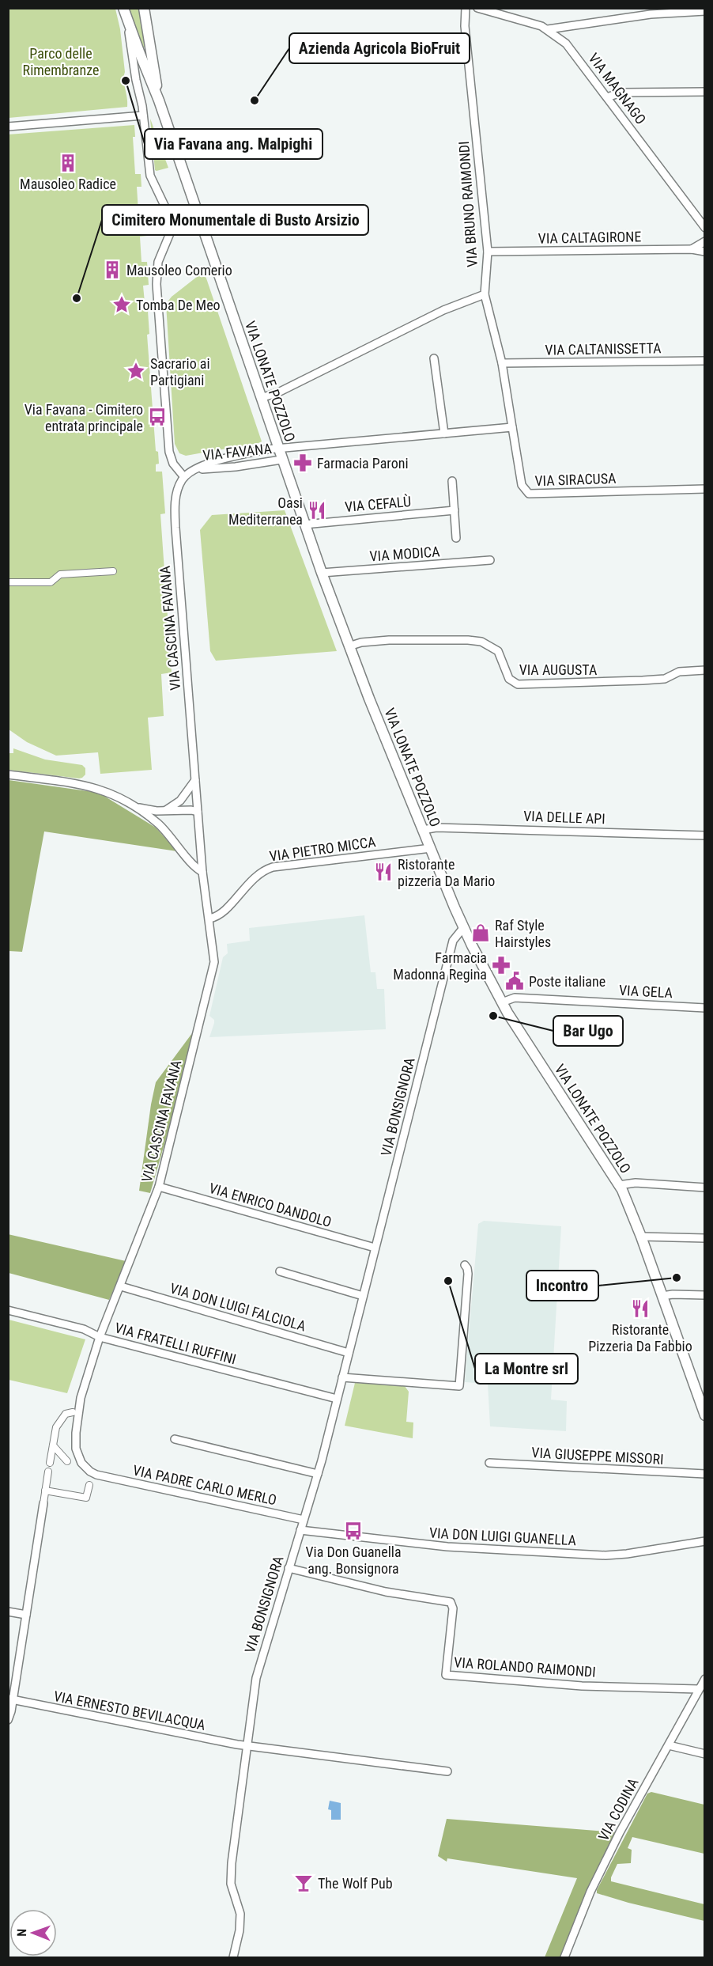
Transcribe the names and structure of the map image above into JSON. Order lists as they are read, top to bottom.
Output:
{
  "streets": {
    "street": [
      "VIA MAGNAGO",
      "VIA BRUNO RAIMONDI",
      "VIA CALTAGIRONE",
      "VIA CALTANISSETTA",
      "VIA LONATE POZZOLO",
      "VIA FAVANA",
      "VIA SIRACUSA",
      "VIA CEFALÙ",
      "VIA MODICA",
      "VIA CASCINA FAVANA",
      "VIA AUGUSTA",
      "VIA DELLE API",
      "VIA PIETRO MICCA",
      "VIA GELA",
      "VIA BONSIGNORA",
      "VIA ENRICO DANDOLO",
      "VIA DON LUIGI FALCIOLA",
      "VIA FRATELLI RUFFINI",
      "VIA GIUSEPPE MISSORI",
      "VIA PADRE CARLO MERLO",
      "VIA DON LUIGI GUANELLA",
      "VIA ROLANDO RAIMONDI",
      "VIA ERNESTO BEVILACQUA",
      "VIA CODINA"
    ]
  },
  "crossings": [
    ["VIA BRUNO RAIMONDI", "VIA CALTAGIRONE"],
    ["VIA BRUNO RAIMONDI", "VIA CALTANISSETTA"],
    ["VIA BRUNO RAIMONDI", "VIA SIRACUSA"],
    ["VIA CALTANISSETTA", "VIA SIRACUSA"],
    ["VIA LONATE POZZOLO", "VIA FAVANA"],
    ["VIA LONATE POZZOLO", "VIA CEFALÙ"],
    ["VIA LONATE POZZOLO", "VIA MODICA"],
    ["VIA LONATE POZZOLO", "VIA AUGUSTA"],
    ["VIA LONATE POZZOLO", "VIA DELLE API"],
    ["VIA LONATE POZZOLO", "VIA PIETRO MICCA"],
    ["VIA LONATE POZZOLO", "VIA GELA"],
    ["VIA LONATE POZZOLO", "VIA BONSIGNORA"],
    ["VIA FAVANA", "VIA CASCINA FAVANA"],
    ["VIA CASCINA FAVANA", "VIA PIETRO MICCA"],
    ["VIA CASCINA FAVANA", "VIA ENRICO DANDOLO"],
    ["VIA CASCINA FAVANA", "VIA DON LUIGI FALCIOLA"],
    ["VIA CASCINA FAVANA", "VIA FRATELLI RUFFINI"],
    ["VIA CASCINA FAVANA", "VIA PADRE CARLO MERLO"],
    ["VIA BONSIGNORA", "VIA ENRICO DANDOLO"],
    ["VIA BONSIGNORA", "VIA DON LUIGI FALCIOLA"],
    ["VIA BONSIGNORA", "VIA FRATELLI RUFFINI"],
    ["VIA BONSIGNORA", "VIA PADRE CARLO MERLO"],
    ["VIA BONSIGNORA", "VIA DON LUIGI GUANELLA"],
    ["VIA BONSIGNORA", "VIA ROLANDO RAIMONDI"],
    ["VIA BONSIGNORA", "VIA ERNESTO BEVILACQUA"],
    ["VIA ROLANDO RAIMONDI", "VIA CODINA"]
  ],
  "parks": ["Parco delle Rimembranze"],
  "places": {
    "other": [
      "Via Favana ang. Malpighi",
      "Azienda Agricola BioFruit",
      "Cimitero Monumentale di Busto Arsizio",
      "Bar Ugo",
      "Incontro",
      "La Montre srl"
    ],
    "building": ["Mausoleo Radice", "Mausoleo Comerio"],
    "place": ["Tomba De Meo", "Sacrario ai Partigiani"],
    "bus stop": ["Via Favana - Cimitero entrata principale", "Via Don Guanella ang. Bonsignora"],
    "pharmacy": ["Farmacia Paroni", "Farmacia Madonna Regina"],
    "restaurant": ["Oasi Mediterranea", "Ristorante pizzeria Da Mario", "Ristorante Pizzeria Da Fabbio"],
    "shop": ["Raf Style Hairstyles"],
    "public building": ["Poste italiane"],
    "bar": ["The Wolf Pub"]
  },
  "north": "left"
}
